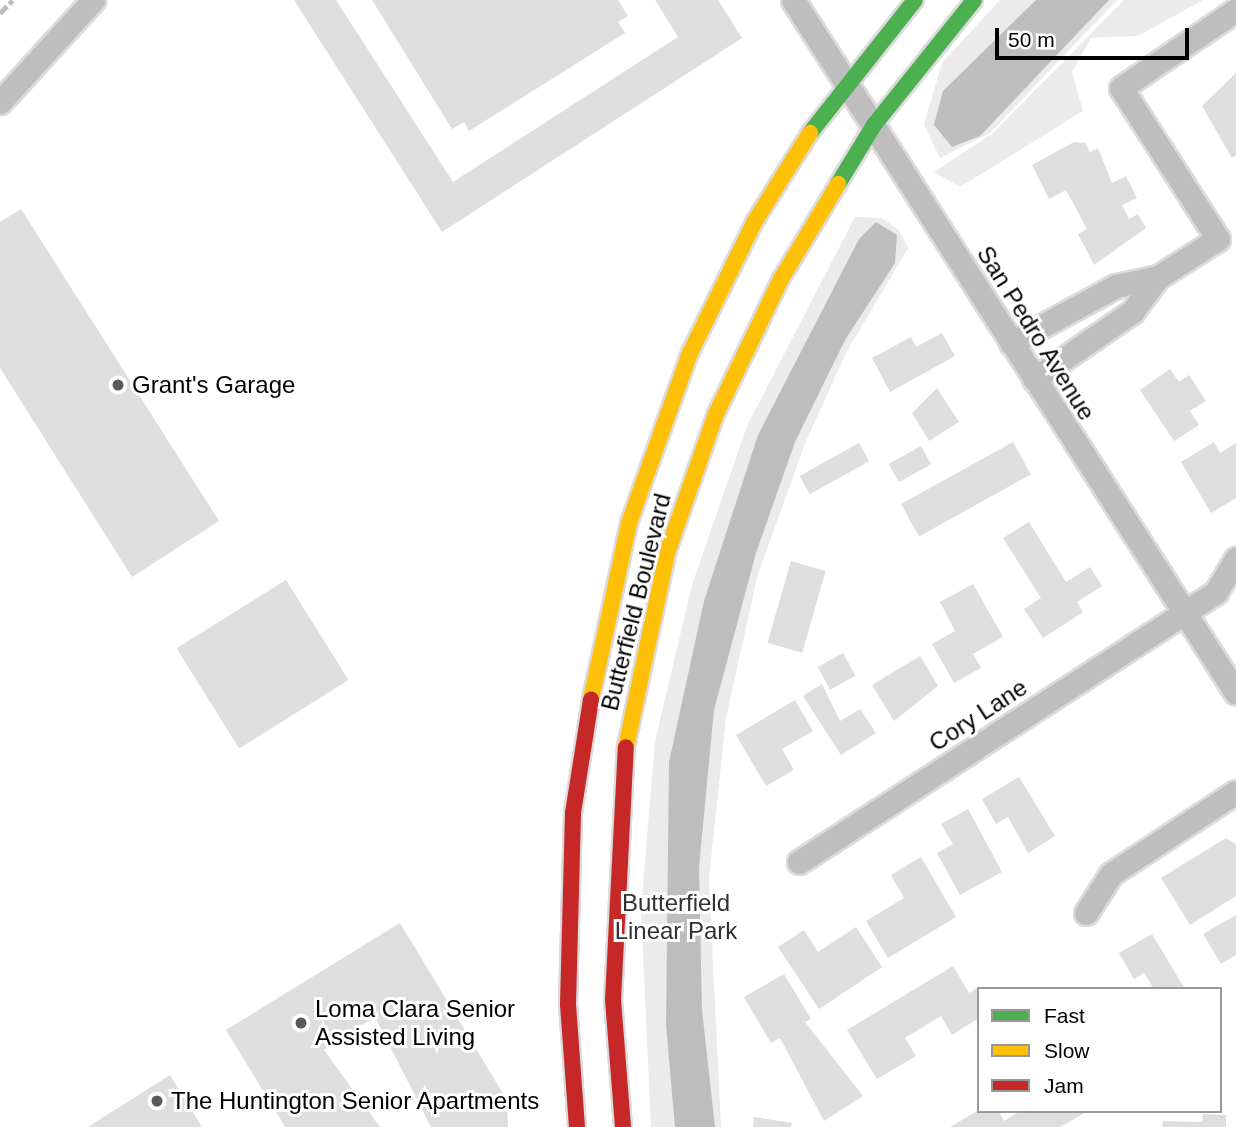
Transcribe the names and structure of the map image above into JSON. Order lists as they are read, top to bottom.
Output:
{
  "streets": {
    "main road": ["Butterfield Boulevard"],
    "street": ["San Pedro Avenue", "Cory Lane"]
  },
  "crossings": [
    ["San Pedro Avenue", "Butterfield Boulevard"],
    ["San Pedro Avenue", "Cory Lane"]
  ],
  "parks": ["Butterfield Linear Park"],
  "places": ["Grant's Garage", "Loma Clara Senior Assisted Living", "The Huntington Senior Apartments"],
  "legend": ["Fast", "Slow", "Jam"],
  "scale_bar": "50 m"
}
